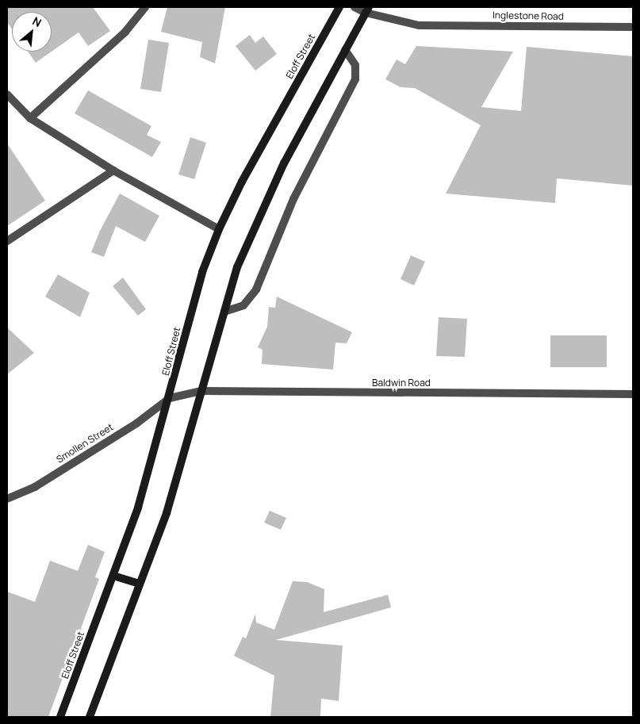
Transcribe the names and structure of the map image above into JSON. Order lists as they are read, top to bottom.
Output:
{
  "streets": {
    "street": [
      "Inglestone Road",
      "Eloff Street",
      "Baldwin Road",
      "Smollen Street"
    ]
  },
  "crossings": [
    ["Eloff Street", "Baldwin Road"],
    ["Eloff Street", "Smollen Street"],
    ["Baldwin Road", "Smollen Street"]
  ],
  "north": "top right"
}
